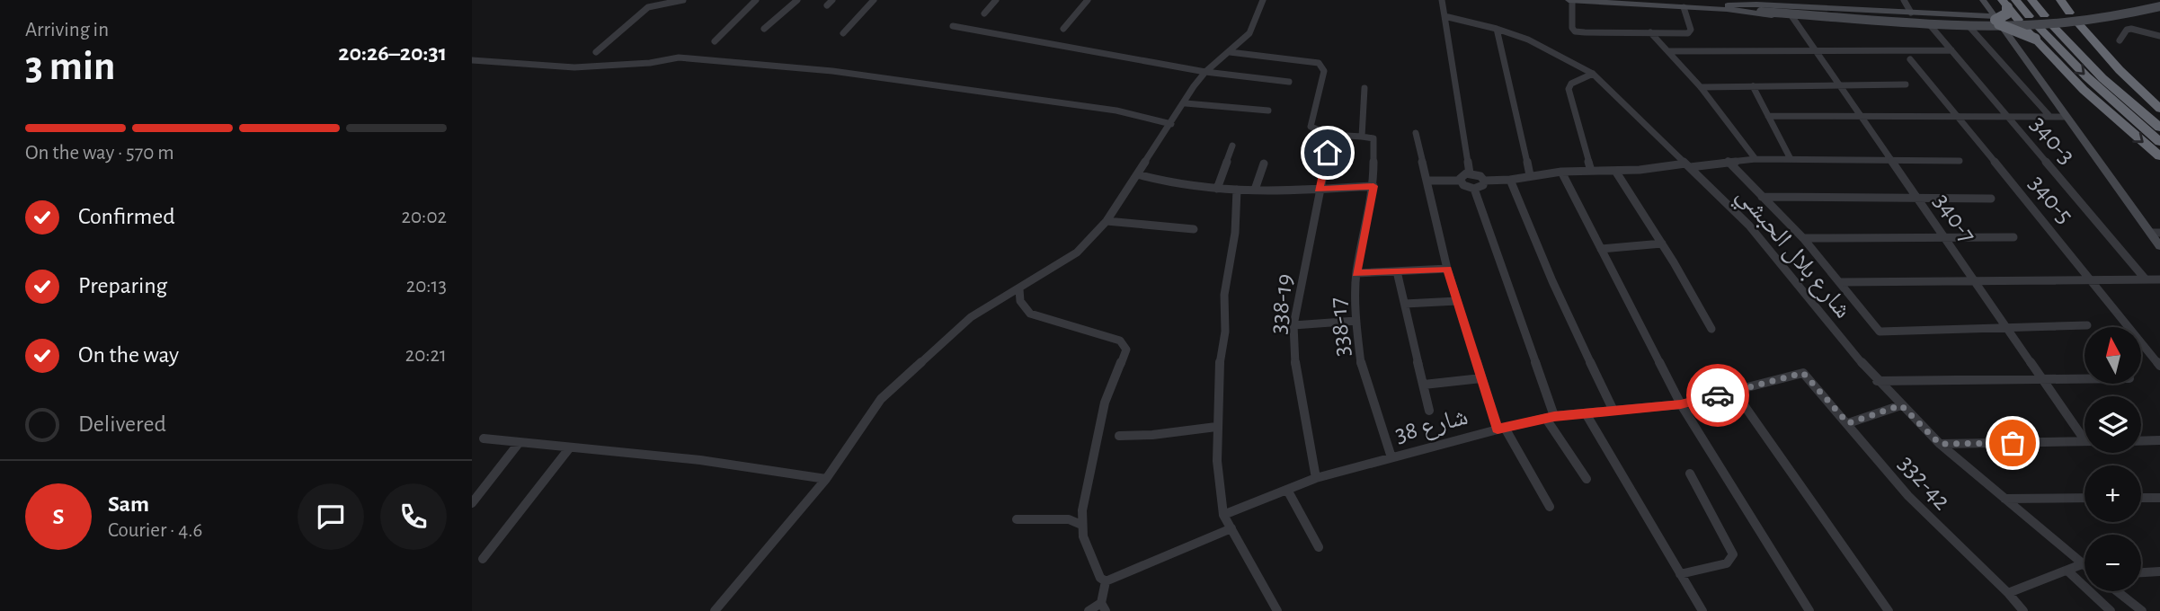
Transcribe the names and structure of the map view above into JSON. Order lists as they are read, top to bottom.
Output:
{
  "streets": {
    "street": [
      "340-3",
      "340-5",
      "340-7",
      "شارع بلال الحبشي",
      "338-19",
      "338-17",
      "شارع 38",
      "332-42"
    ]
  },
  "crossings": [
    ["338-19", "شارع 38"],
    ["338-17", "شارع 38"],
    ["شارع 38", "332-42"]
  ],
  "north": "top",
  "page": {
    "heading": ["3 min", "Arriving in", "20:26–20:31"],
    "panel": ["Sam", "Courier · 4.6"],
    "bar": "On the way · 570 m",
    "list": [
      ["Confirmed", "20:02"],
      ["Preparing", "20:13"],
      ["On the way", "20:21"],
      "Delivered"
    ],
    "map_buttons": ["+", "−"],
    "round": "S"
  }
}
